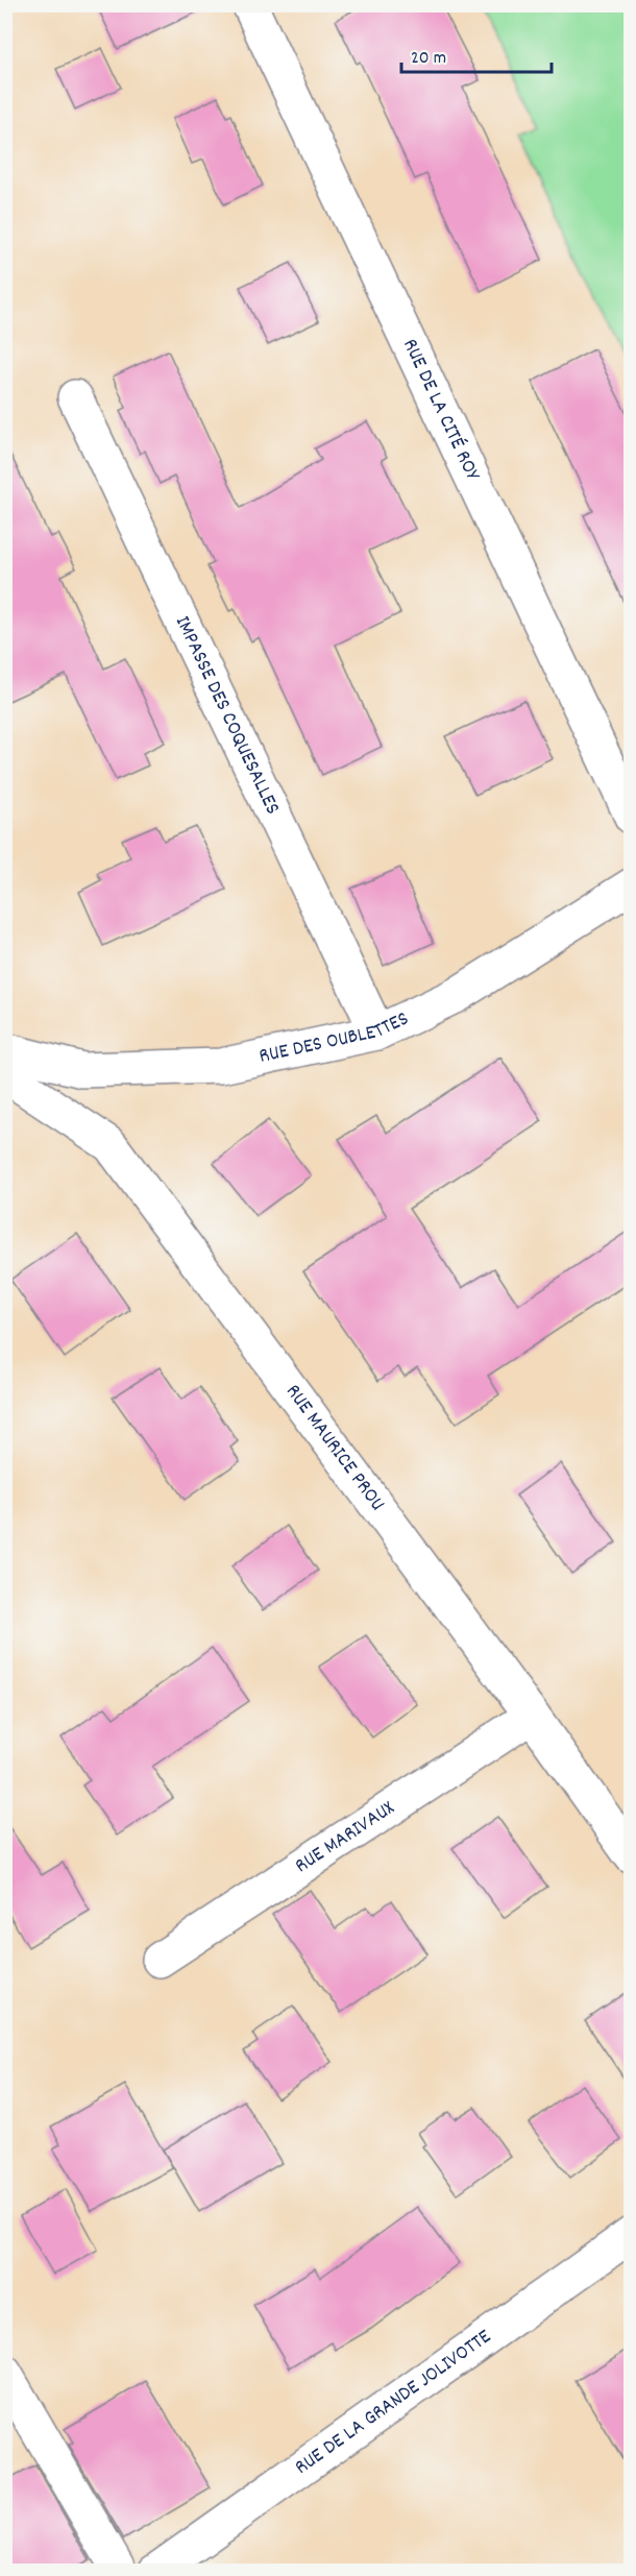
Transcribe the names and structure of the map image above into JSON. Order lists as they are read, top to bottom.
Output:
{
  "streets": {
    "street": [
      "RUE DE LA CITÉ ROY",
      "IMPASSE DES COQUESALLES",
      "RUE DES OUBLETTES",
      "RUE MAURICE PROU",
      "RUE MARIVAUX",
      "RUE DE LA GRANDE JOLIVOTTE"
    ]
  },
  "crossings": [
    ["IMPASSE DES COQUESALLES", "RUE DES OUBLETTES"],
    ["RUE MAURICE PROU", "RUE MARIVAUX"]
  ],
  "scale_bar": "20 m"
}
